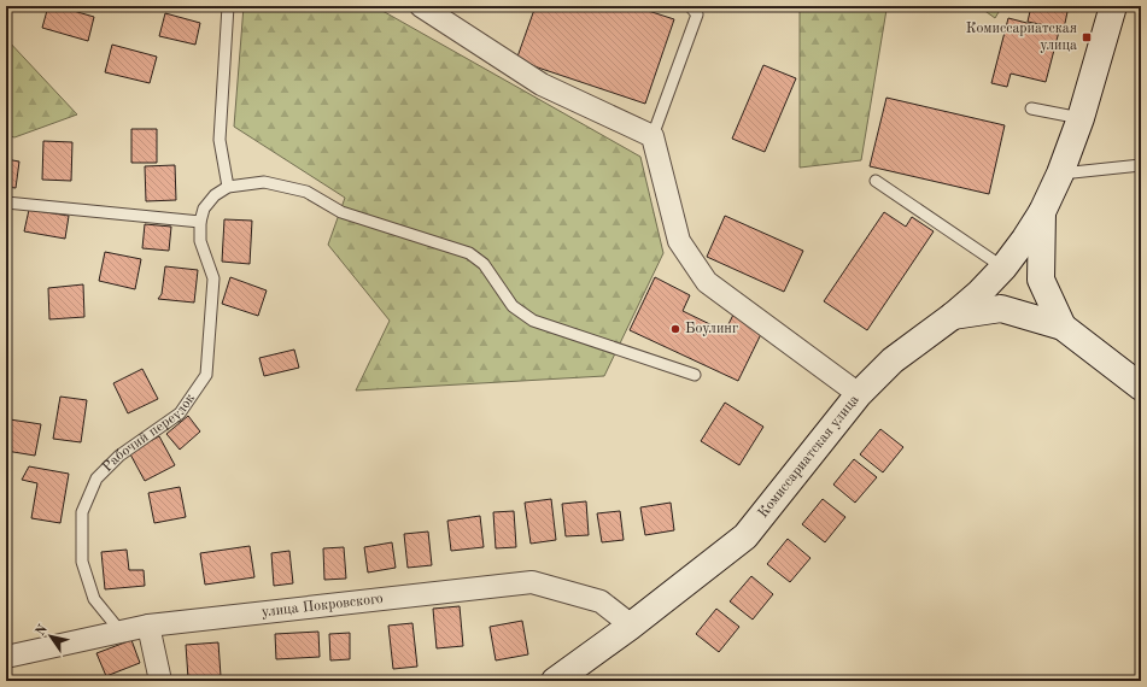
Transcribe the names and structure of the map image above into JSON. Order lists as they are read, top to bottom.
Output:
{
  "streets": {
    "main road": ["Комиссариатская улица"],
    "street": ["улица Покровского"],
    "lane": ["Рабочий переулок"]
  },
  "crossings": [
    ["Рабочий переулок", "улица Покровского"],
    ["Комиссариатская улица", "улица Покровского"]
  ],
  "places": {
    "transit": ["Комиссариатская улица"],
    "other": ["Боулинг"]
  },
  "north": "top left"
}
